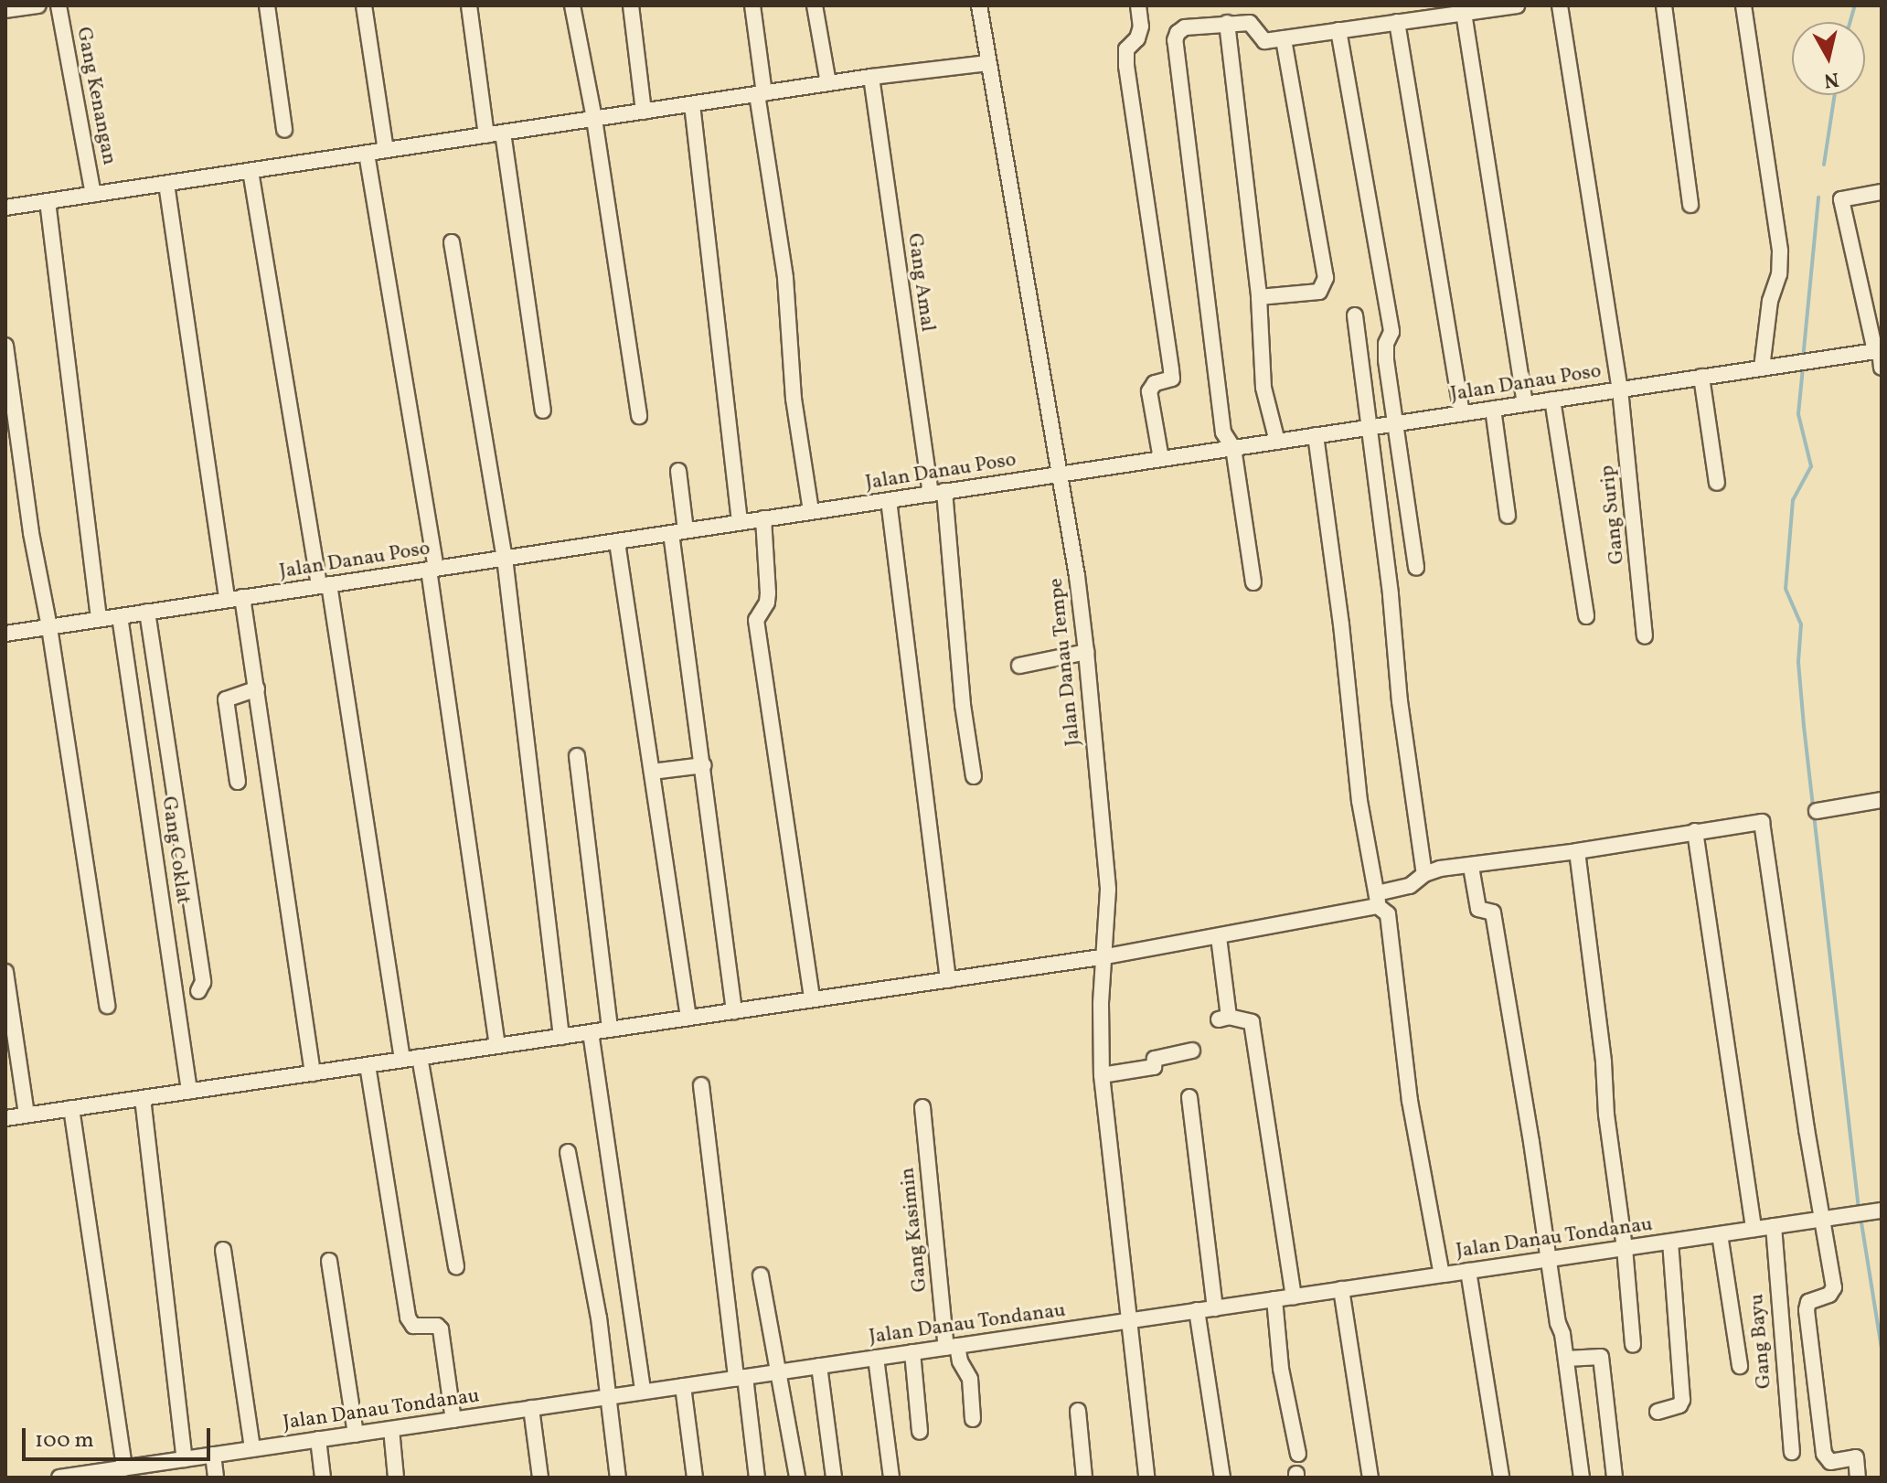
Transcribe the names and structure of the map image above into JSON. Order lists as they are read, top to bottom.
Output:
{
  "streets": {
    "street": [
      "Gang Kenangan",
      "Gang Amal",
      "Jalan Danau Poso",
      "Gang Surip",
      "Jalan Danau Tempe",
      "Gang Coklat",
      "Gang Kasimin",
      "Jalan Danau Tondanau",
      "Gang Bayu"
    ]
  },
  "crossings": [
    ["Gang Amal", "Jalan Danau Poso"],
    ["Jalan Danau Poso", "Gang Surip"],
    ["Jalan Danau Poso", "Jalan Danau Tempe"],
    ["Jalan Danau Poso", "Gang Coklat"],
    ["Jalan Danau Tempe", "Jalan Danau Tondanau"],
    ["Gang Kasimin", "Jalan Danau Tondanau"],
    ["Jalan Danau Tondanau", "Gang Bayu"]
  ],
  "scale_bar": "100 m",
  "north": "bottom"
}
